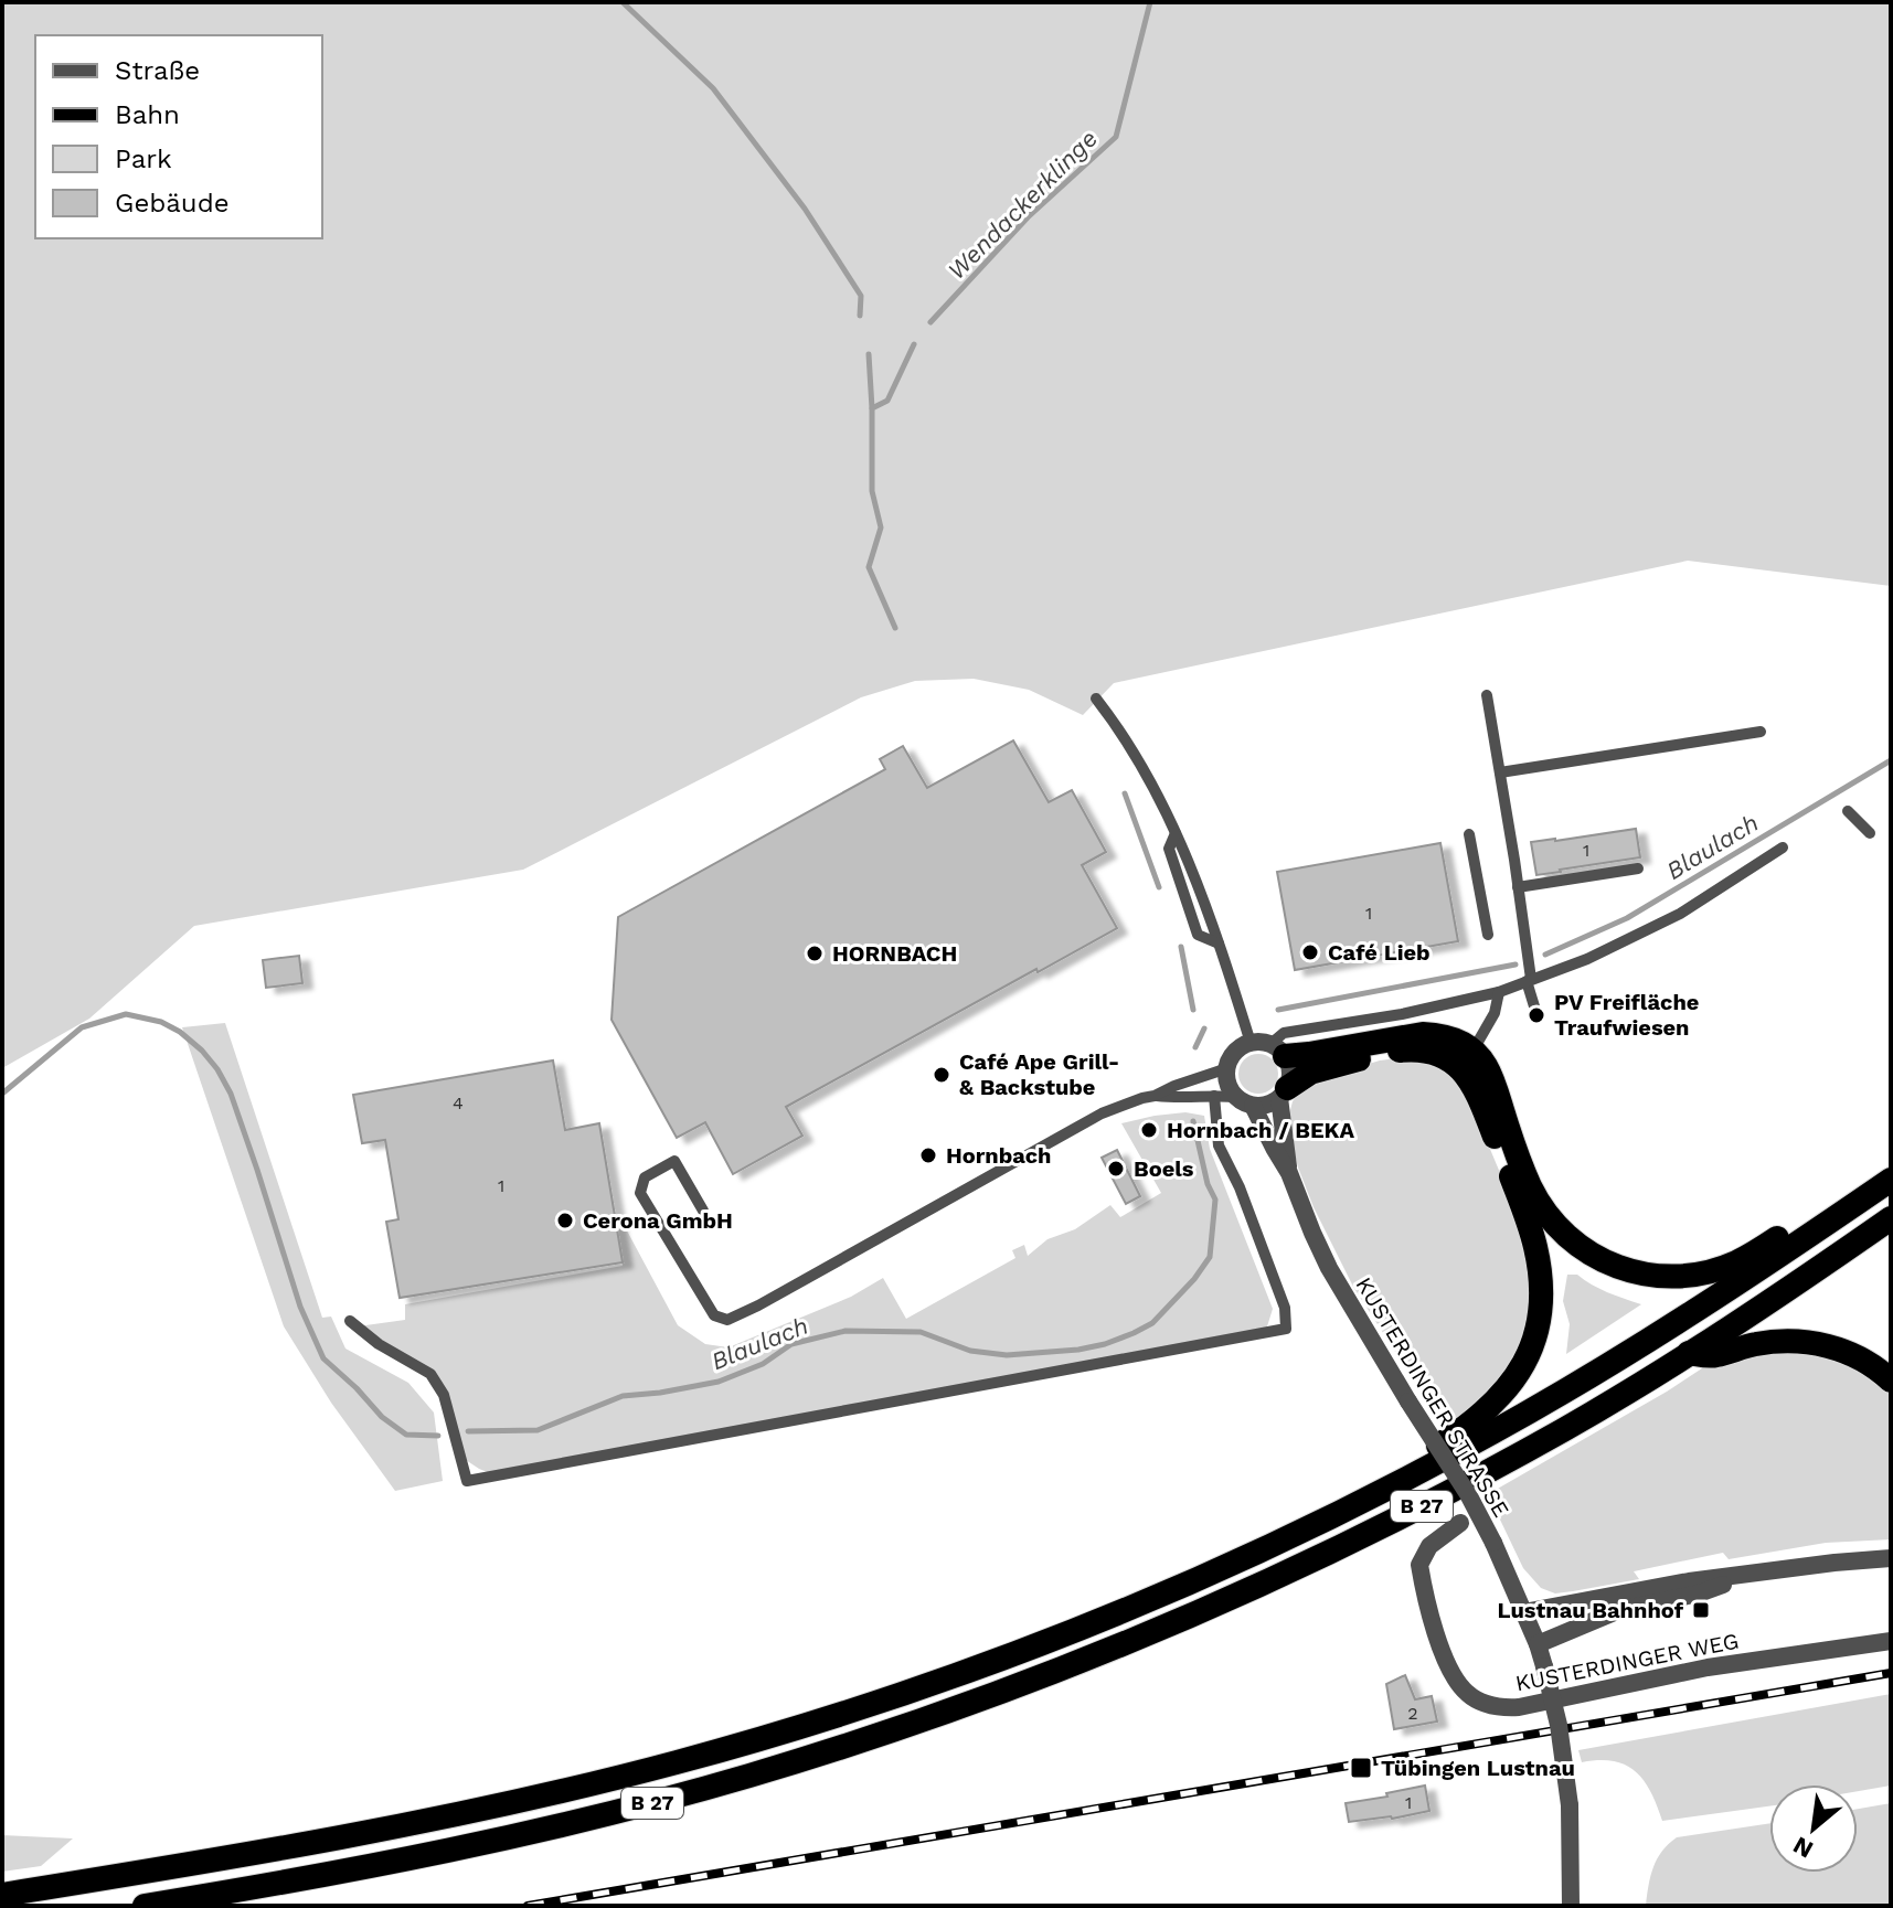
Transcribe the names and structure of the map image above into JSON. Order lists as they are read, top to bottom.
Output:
{
  "streets": {
    "highway": ["B 27"],
    "street": ["KUSTERDINGER STRASSE", "KUSTERDINGER WEG"]
  },
  "water": ["Wendackerklinge", "Blaulach"],
  "places": {
    "other": [
      "Café Lieb",
      "HORNBACH",
      "PV Freifläche Traufwiesen",
      "Café Ape Grill- & Backstube",
      "Hornbach / BEKA",
      "Hornbach",
      "Boels",
      "Cerona GmbH"
    ],
    "transit": ["Lustnau Bahnhof", "Tübingen Lustnau"]
  },
  "house_numbers": [
    "1",
    "1",
    "4",
    "1",
    "2",
    "1"
  ],
  "legend": [
    "Straße",
    "Bahn",
    "Park",
    "Gebäude"
  ],
  "north": "bottom left"
}
